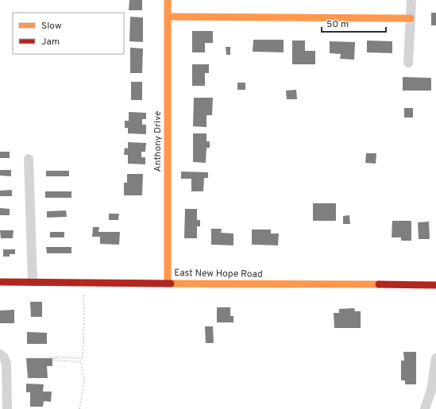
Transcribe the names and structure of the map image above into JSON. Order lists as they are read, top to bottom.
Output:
{
  "streets": {
    "street": ["Anthony Drive", "East New Hope Road"]
  },
  "crossings": [
    ["Anthony Drive", "East New Hope Road"]
  ],
  "legend": ["Slow", "Jam"],
  "scale_bar": "50 m"
}
